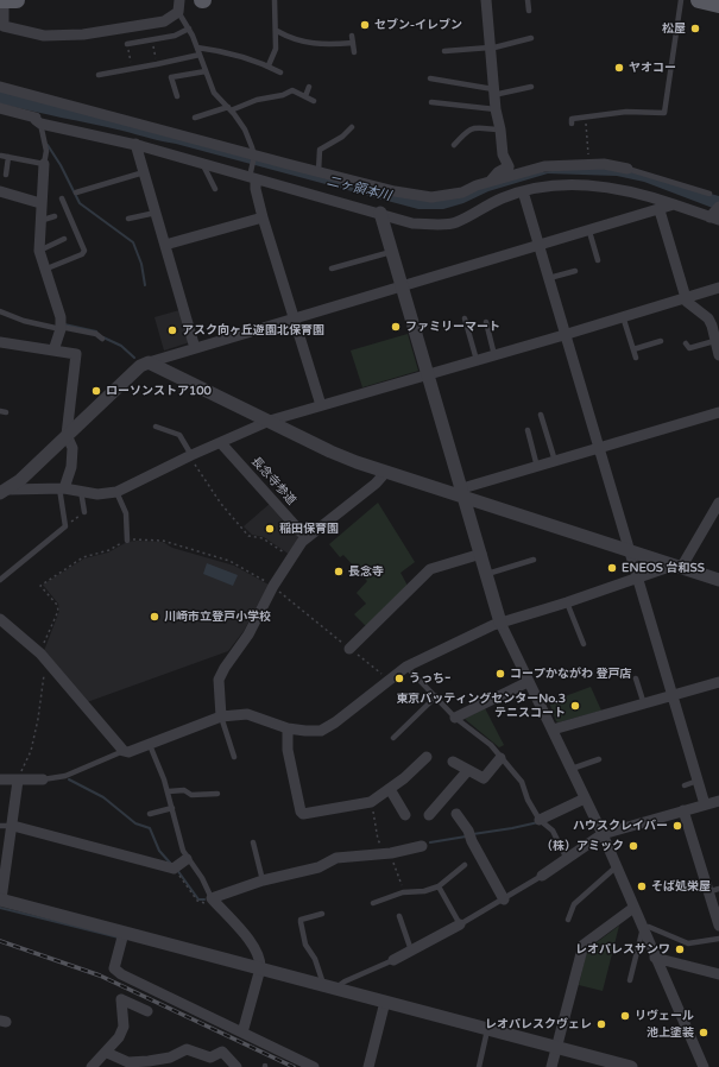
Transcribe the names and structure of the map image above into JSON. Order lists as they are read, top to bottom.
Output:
{
  "streets": {
    "street": ["長念寺参道"]
  },
  "water": ["二ヶ領本川"],
  "places": [
    "セブン-イレブン",
    "松屋",
    "ヤオコー",
    "ファミリーマート",
    "アスク向ヶ丘遊園北保育園",
    "ローソンストア100",
    "稲田保育園",
    "ENEOS 台和SS",
    "長念寺",
    "川崎市立登戸小学校",
    "コープかながわ 登戸店",
    "うっちｰ",
    "東京バッティングセンターNo.3 テニスコート",
    "ハウスクレイバー",
    "（株）アミック",
    "そば処栄屋",
    "レオパレスサンワ",
    "リヴェール",
    "レオパレスクヴェレ",
    "池上塗装"
  ]
}
